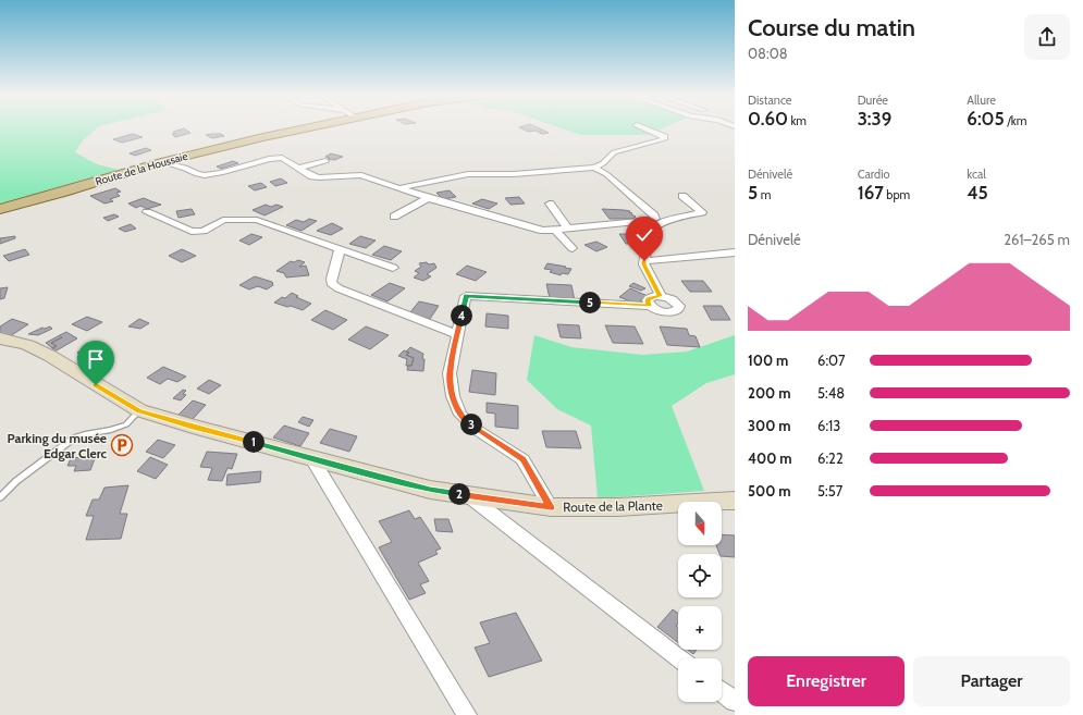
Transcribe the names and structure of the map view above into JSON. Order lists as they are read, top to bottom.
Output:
{
  "streets": {
    "main road": ["Route de la Houssaie", "Route de la Plante"]
  },
  "places": {
    "parking": ["Parking du musée Edgar Clerc"]
  },
  "north": "bottom",
  "page": {
    "heading": ["Course du matin", "08:08"],
    "stats": [
      ["Distance", "0.60 km"],
      ["Durée", "3:39"],
      ["Allure", "6:05 /km"],
      ["Dénivelé", "5 m"],
      ["Cardio", "167 bpm"],
      ["kcal", "45"]
    ],
    "chart": ["Dénivelé", "261–265 m"],
    "pins": [
      "5",
      "4",
      "3",
      "1",
      "2"
    ],
    "list": [
      {
        "name": "100 m",
        "note": "6:07"
      },
      {
        "name": "200 m",
        "note": "5:48"
      },
      {
        "name": "300 m",
        "note": "6:13"
      },
      {
        "name": "400 m",
        "note": "6:22"
      },
      {
        "name": "500 m",
        "note": "5:57"
      }
    ],
    "map_buttons": ["+", "−"],
    "buttons": ["Enregistrer", "Partager"]
  }
}
